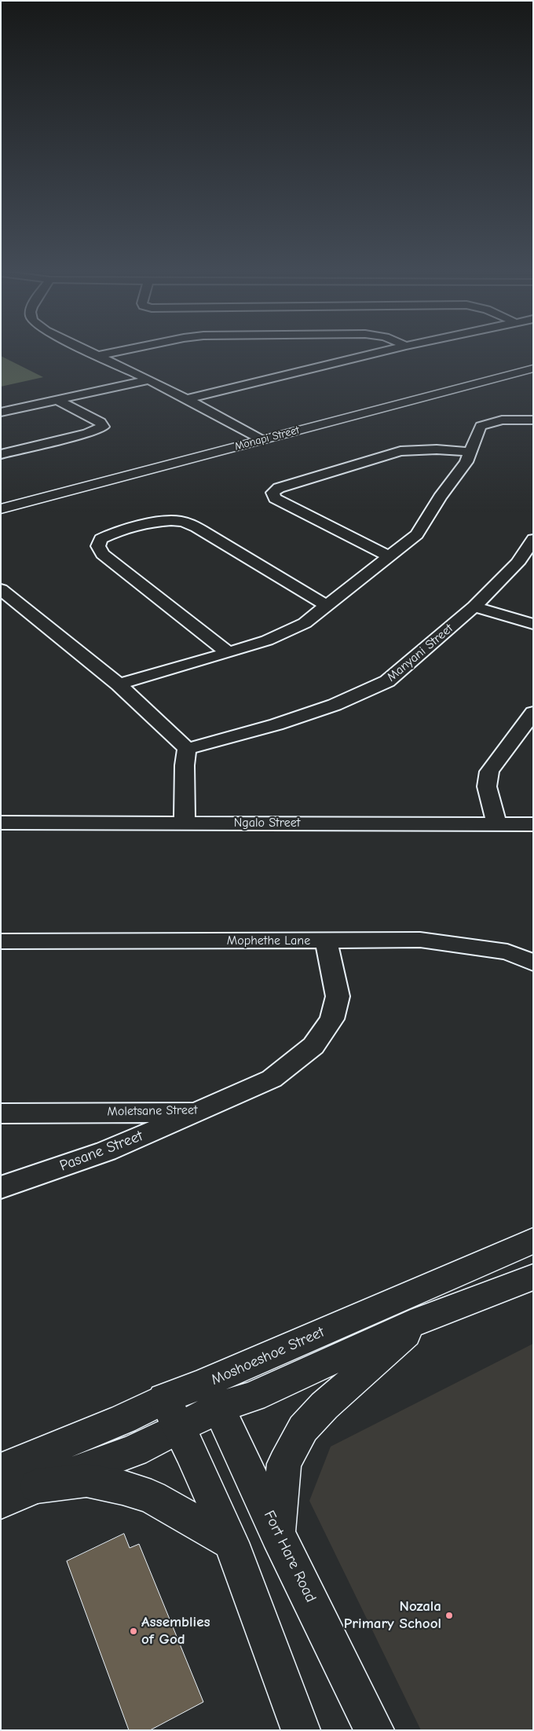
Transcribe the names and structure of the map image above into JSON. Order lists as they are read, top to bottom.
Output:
{
  "streets": {
    "street": [
      "Monapi Street",
      "Manyani Street",
      "Ngalo Street",
      "Mophethe Lane",
      "Moletsane Street",
      "Pasane Street",
      "Moshoeshoe Street",
      "Fort Hare Road"
    ]
  },
  "crossings": [
    ["Mophethe Lane", "Moletsane Street"],
    ["Moletsane Street", "Pasane Street"],
    ["Moshoeshoe Street", "Fort Hare Road"]
  ],
  "places": ["Nozala Primary School", "Assemblies of God"]
}
